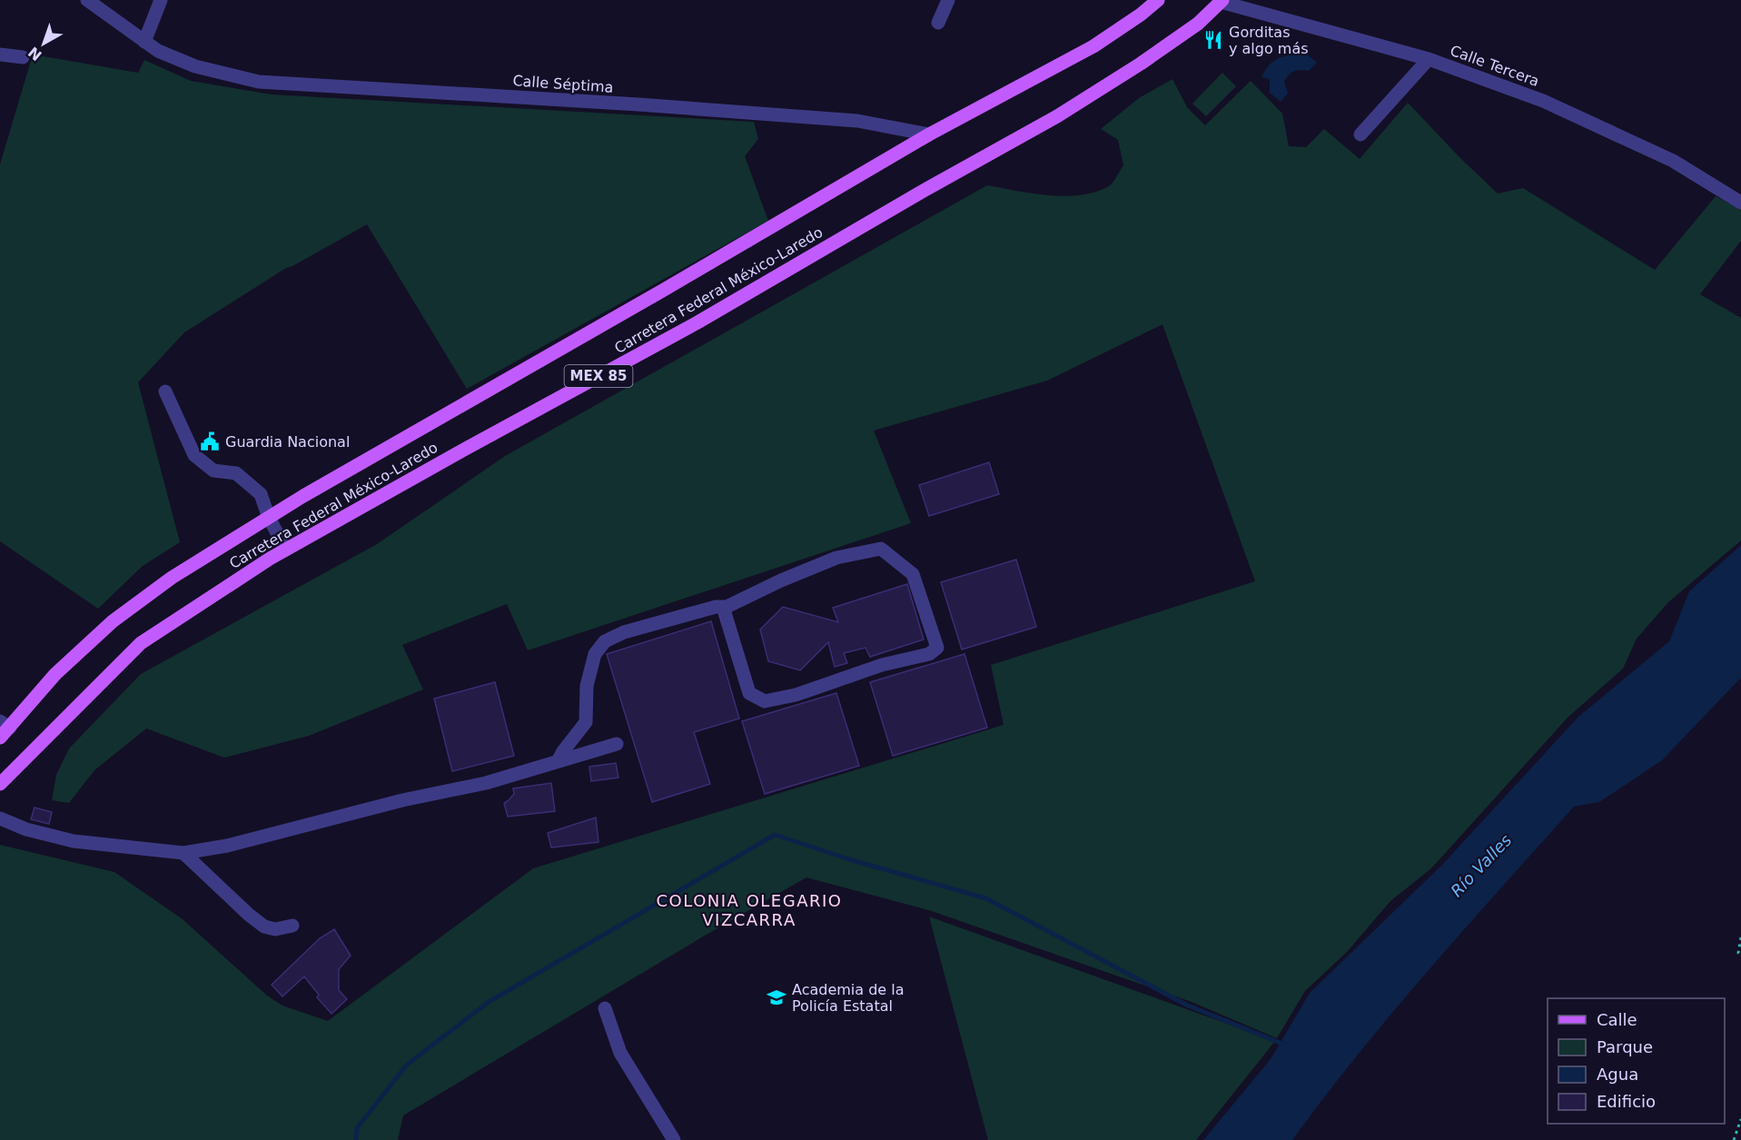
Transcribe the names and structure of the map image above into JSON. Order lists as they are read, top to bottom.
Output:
{
  "streets": {
    "main road": ["Carretera Federal México-Laredo", "MEX 85"],
    "street": ["Calle Tercera", "Calle Séptima"]
  },
  "crossings": [
    ["Calle Tercera", "Carretera Federal México-Laredo"],
    ["Calle Séptima", "Carretera Federal México-Laredo"]
  ],
  "districts": ["COLONIA OLEGARIO VIZCARRA"],
  "water": ["Río Valles"],
  "places": {
    "restaurant": ["Gorditas y algo más"],
    "public building": ["Guardia Nacional"],
    "school or university": ["Academia de la Policía Estatal"]
  },
  "legend": [
    "Calle",
    "Parque",
    "Agua",
    "Edificio"
  ],
  "north": "bottom left"
}
